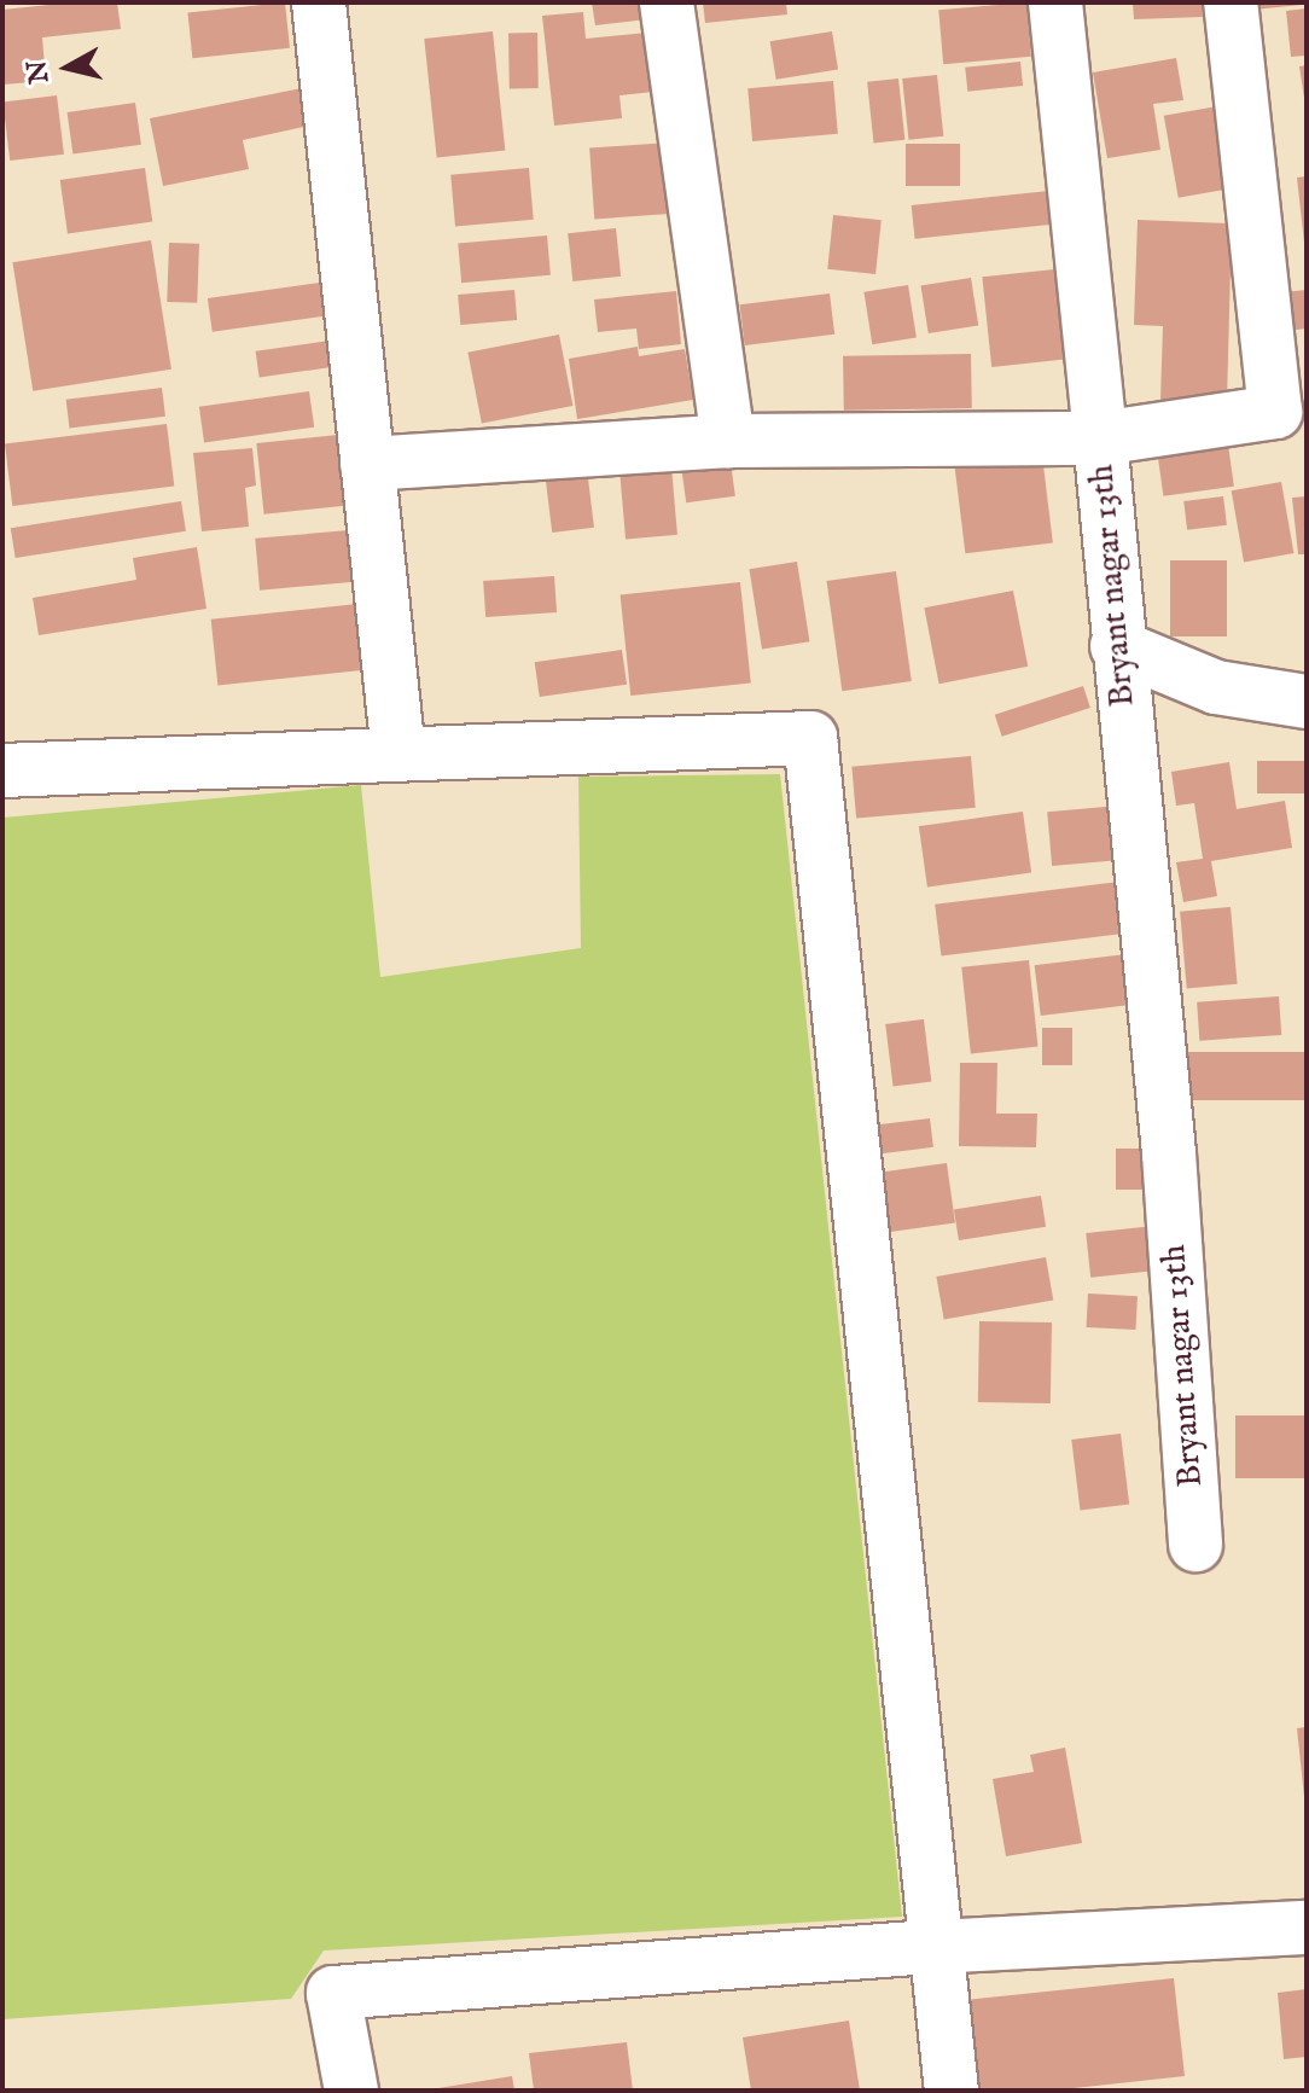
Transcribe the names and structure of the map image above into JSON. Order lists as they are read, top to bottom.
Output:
{
  "streets": {
    "street": ["Bryant nagar 13th"]
  },
  "north": "left"
}
